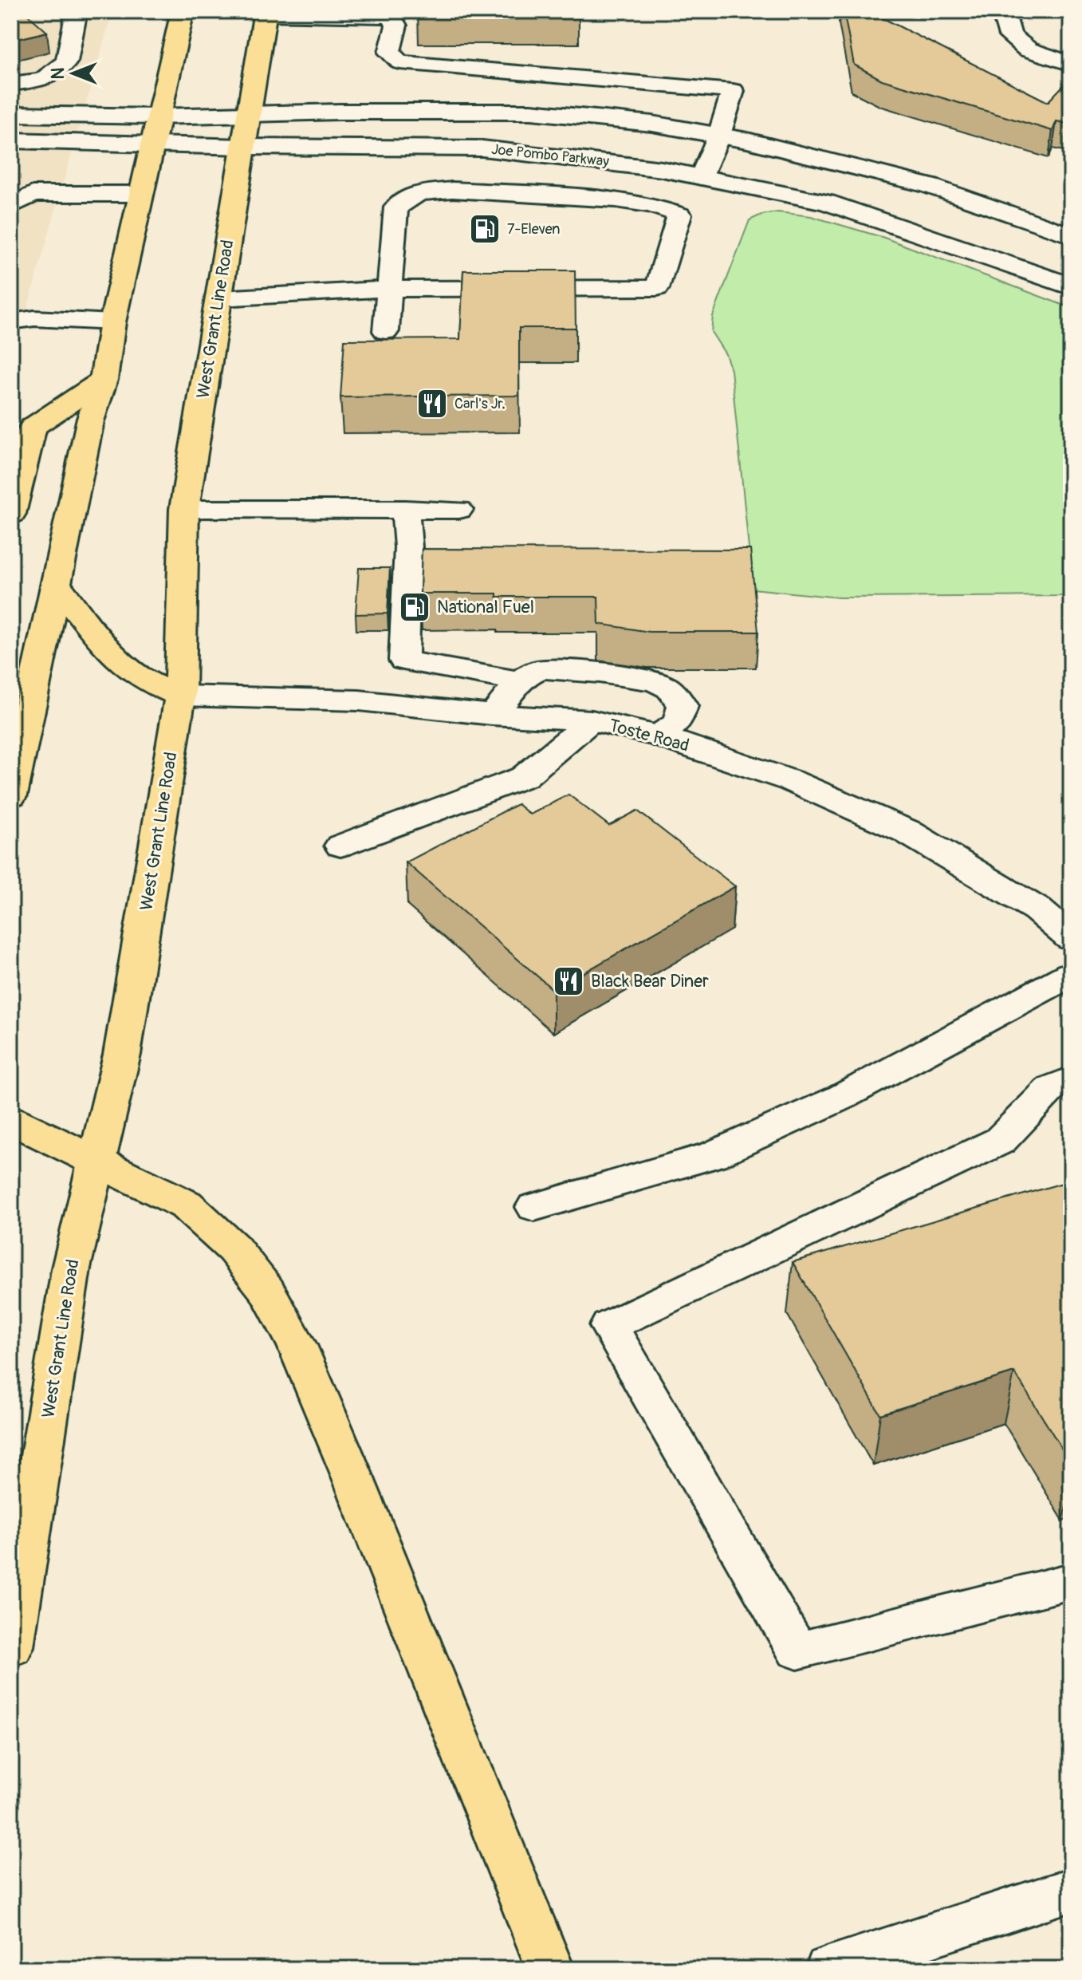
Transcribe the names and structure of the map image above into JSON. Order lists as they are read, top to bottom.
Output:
{
  "streets": {
    "main road": ["West Grant Line Road"],
    "street": ["Joe Pombo Parkway", "Toste Road"]
  },
  "crossings": [
    ["Joe Pombo Parkway", "West Grant Line Road"],
    ["West Grant Line Road", "Toste Road"]
  ],
  "places": {
    "fuel station": ["7-Eleven", "National Fuel"],
    "restaurant": ["Carl's Jr.", "Black Bear Diner"]
  },
  "north": "left"
}
